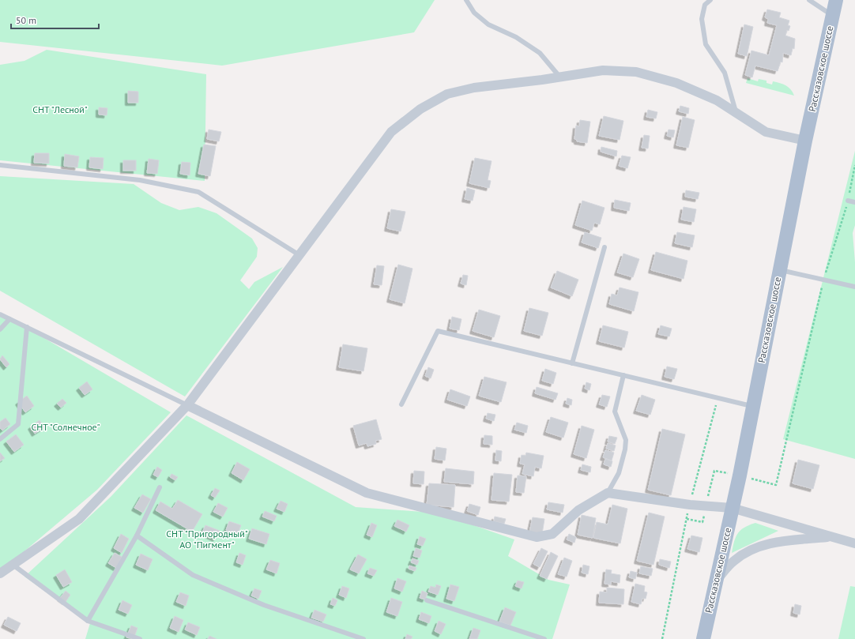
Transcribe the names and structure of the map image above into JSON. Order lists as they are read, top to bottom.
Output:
{
  "streets": {
    "main road": ["Рассказовское шоссе"]
  },
  "parks": ["СНТ \"Лесной\"", "СНТ \"Солнечное\"", "СНТ \"Пригородный\" АО \"Пигмент\""],
  "scale_bar": "50 m"
}
